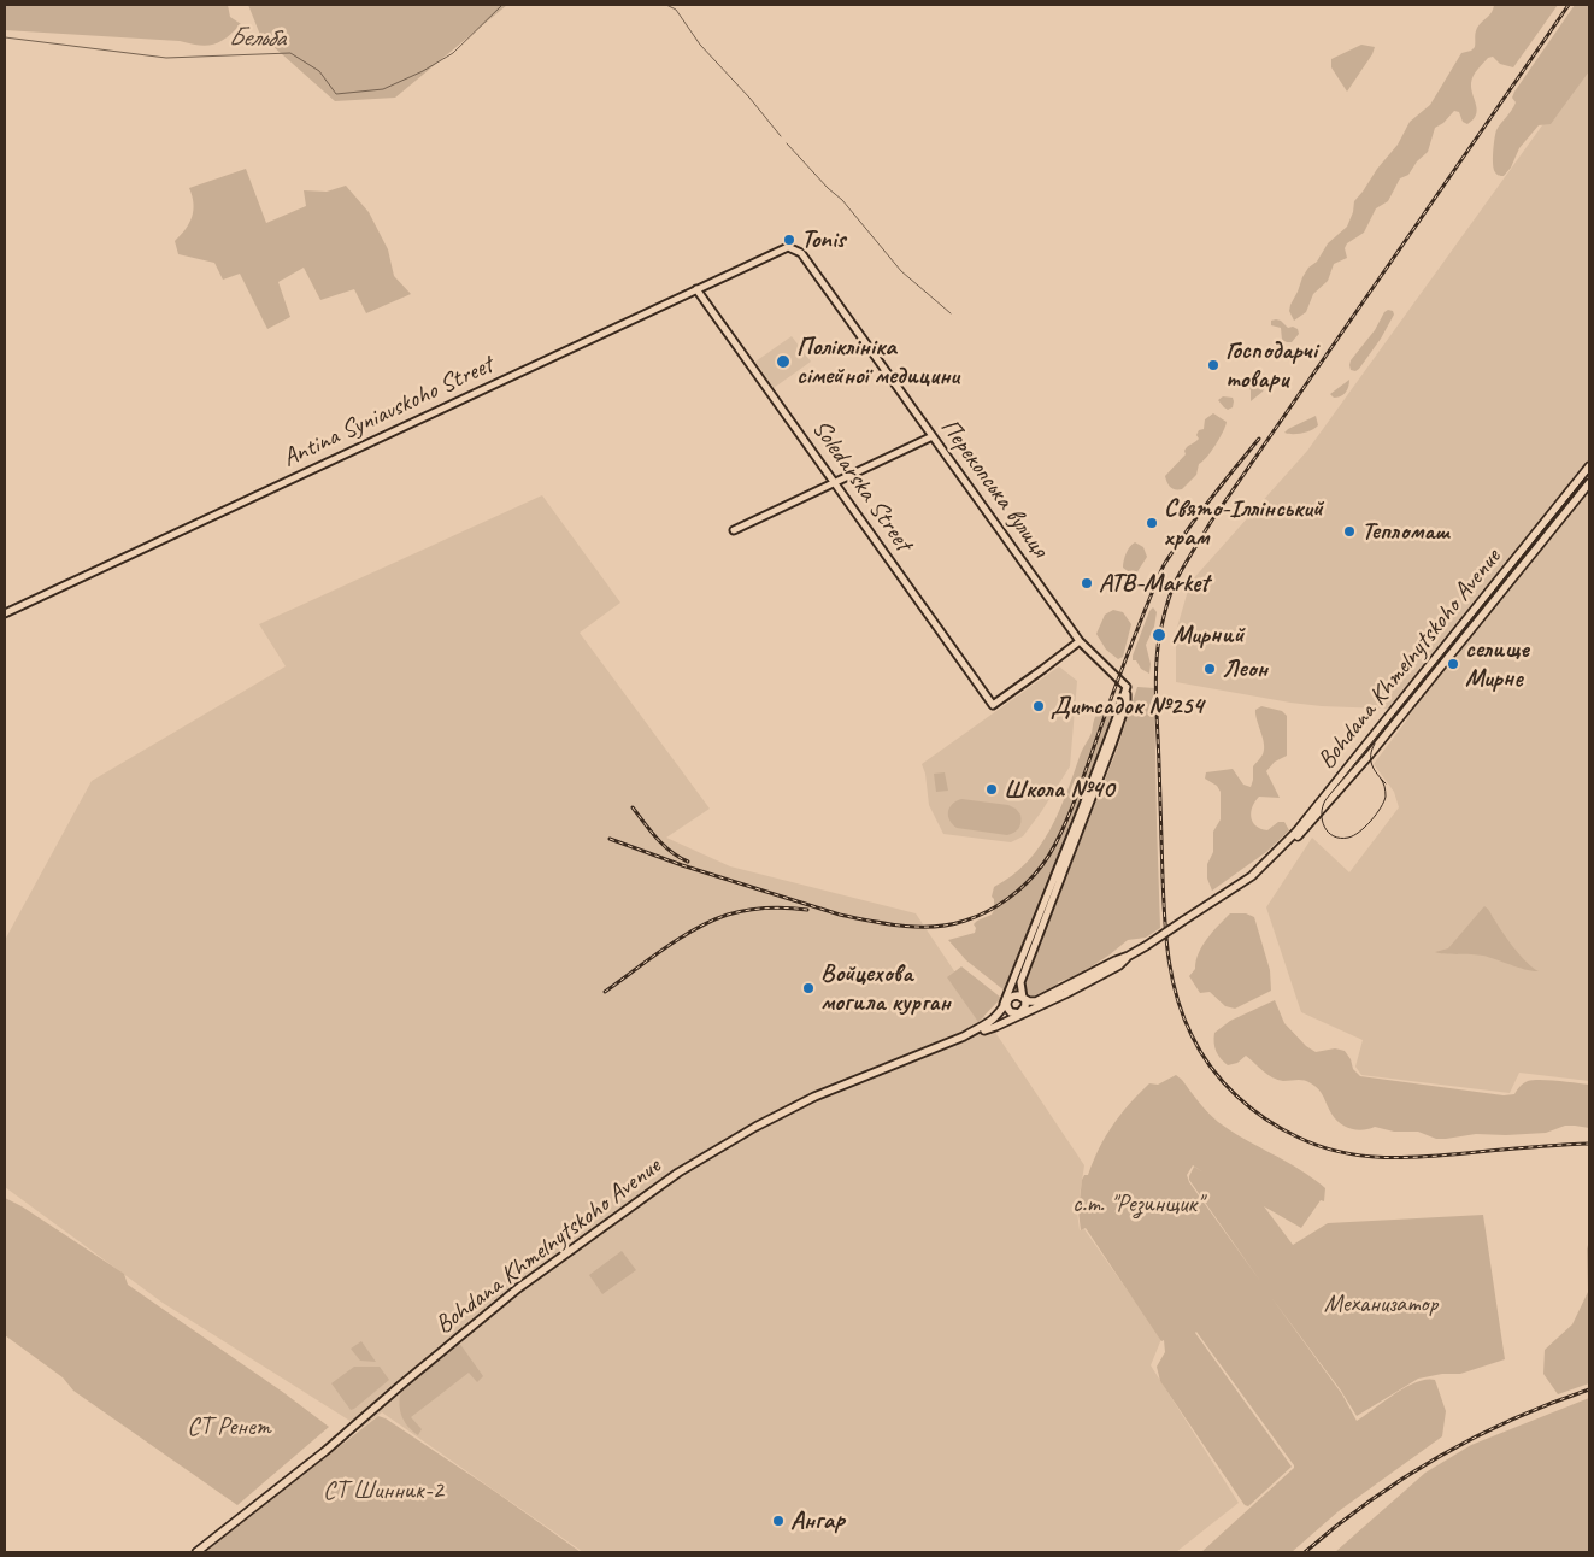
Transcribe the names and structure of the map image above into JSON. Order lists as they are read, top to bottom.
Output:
{
  "streets": {
    "main road": ["Bohdana Khmelnytskoho Avenue"],
    "street": ["Antina Syniavskoho Street", "Soledarska Street", "Перекопська вулиця"]
  },
  "crossings": [
    ["Antina Syniavskoho Street", "Soledarska Street"],
    ["Antina Syniavskoho Street", "Перекопська вулиця"],
    ["Soledarska Street", "Перекопська вулиця"]
  ],
  "water": ["Бельба"],
  "parks": [
    "с.т. \"Резинщик\"",
    "Механизатор",
    "СТ Ренет",
    "СТ Шинник-2"
  ],
  "places": [
    "Tonis",
    "Поліклініка сімейної медицини",
    "Господарчі товари",
    "Свято-Іллінський храм",
    "Тепломаш",
    "ATB-Market",
    "Мирний",
    "селище Мирне",
    "Леон",
    "Дитсадок №254",
    "Школа №40",
    "Войцехова могила курган",
    "Ангар"
  ]
}
